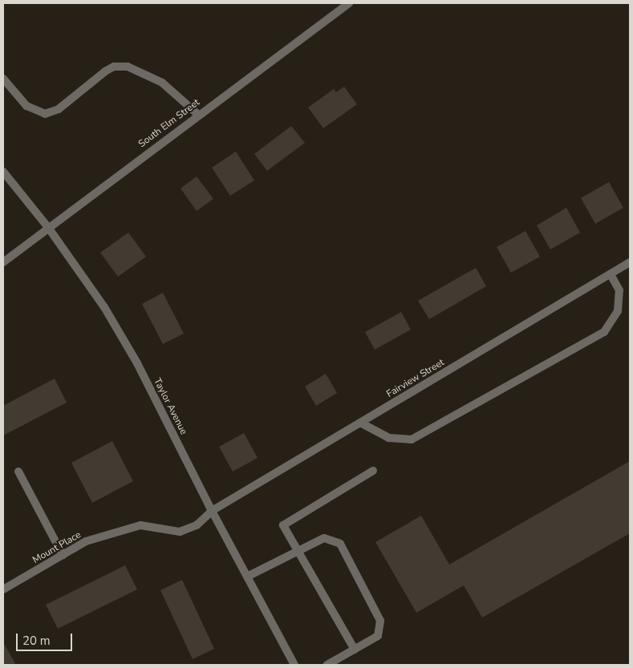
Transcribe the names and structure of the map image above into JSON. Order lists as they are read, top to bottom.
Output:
{
  "streets": {
    "street": [
      "South Elm Street",
      "Fairview Street",
      "Taylor Avenue",
      "Mount Place"
    ]
  },
  "crossings": [
    ["South Elm Street", "Taylor Avenue"],
    ["Fairview Street", "Taylor Avenue"],
    ["Fairview Street", "Mount Place"],
    ["Taylor Avenue", "Mount Place"]
  ],
  "scale_bar": "20 m"
}
